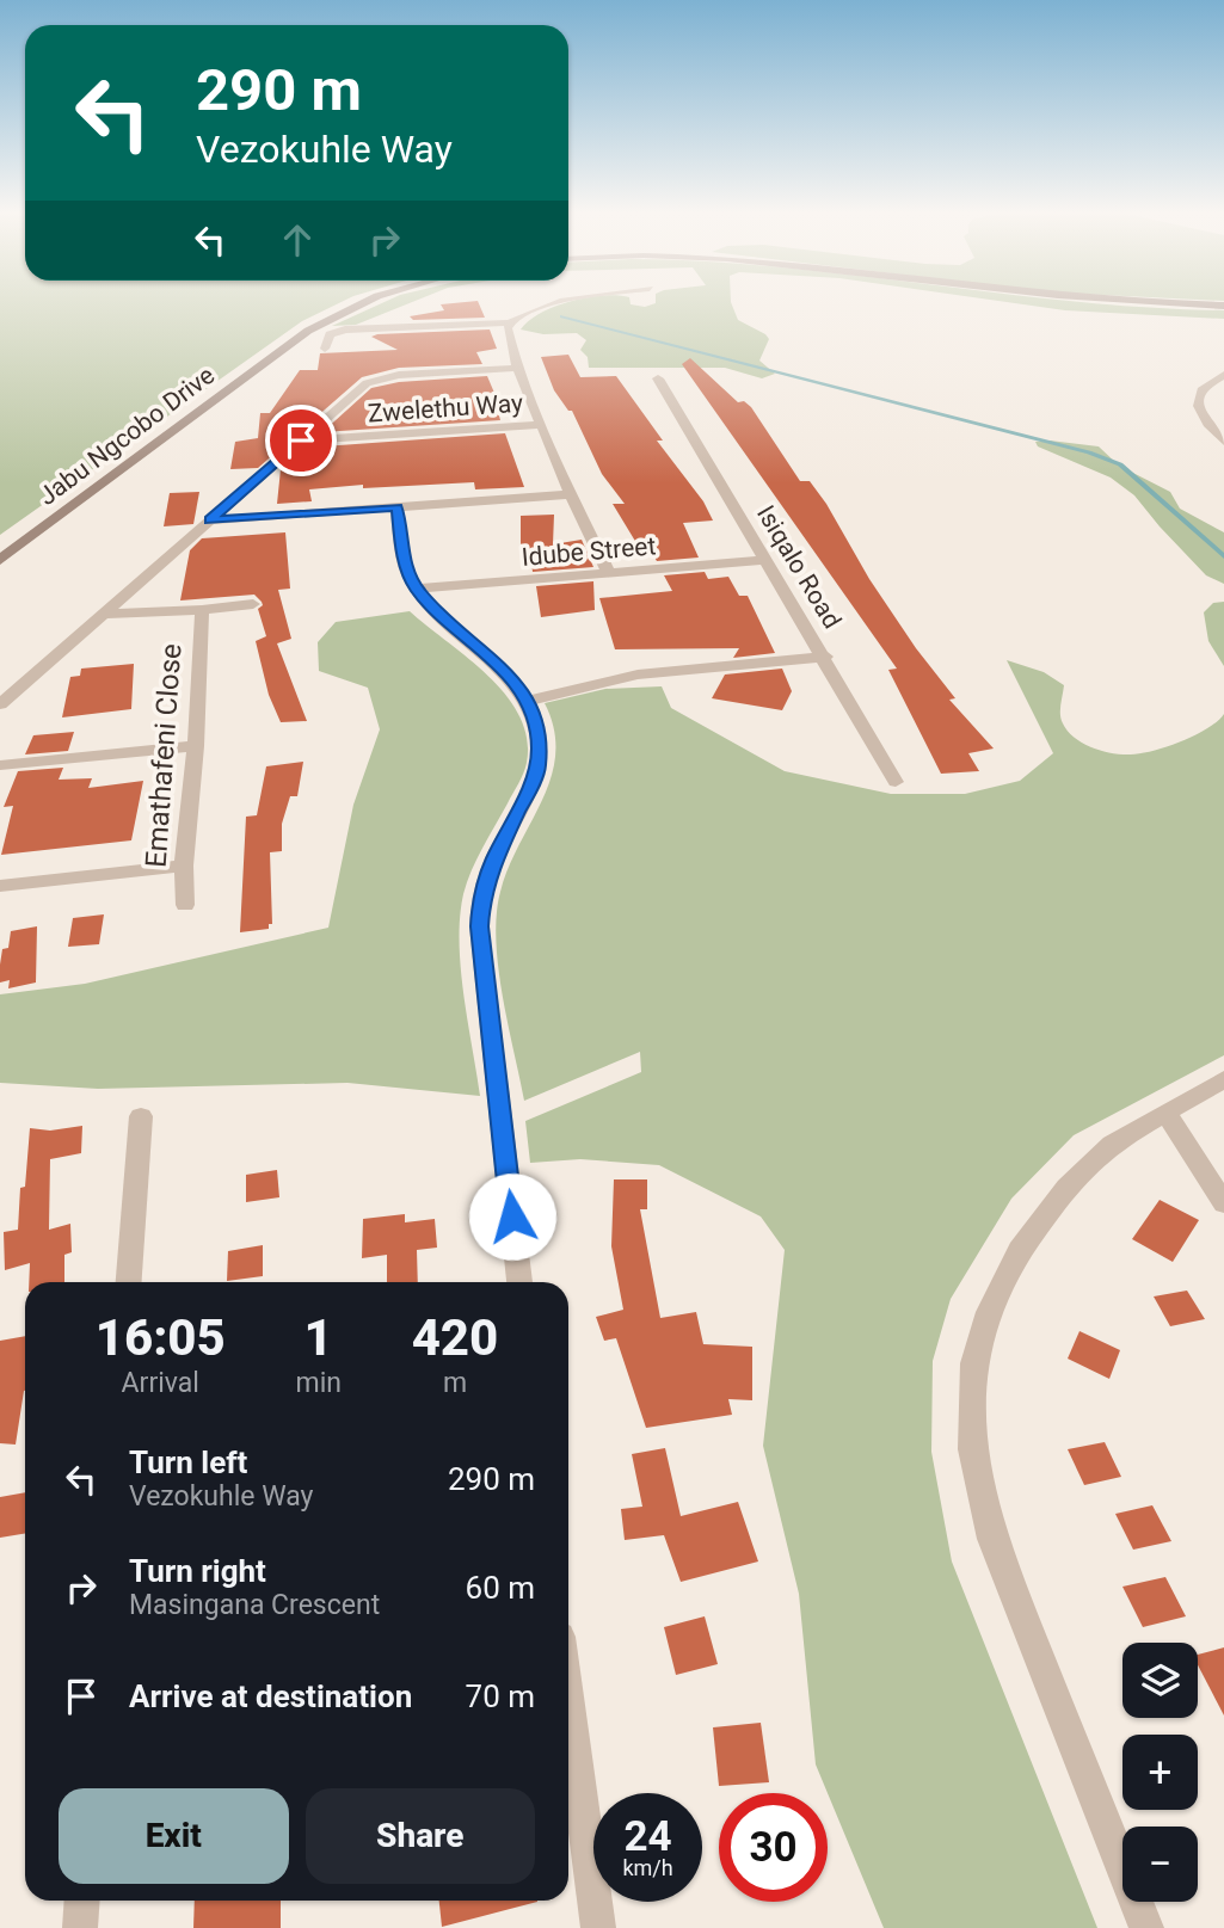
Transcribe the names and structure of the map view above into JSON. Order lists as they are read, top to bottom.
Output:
{
  "streets": {
    "main road": ["Jabu Ngcobo Drive"],
    "street": [
      "Zwelethu Way",
      "Idube Street",
      "Isiqalo Road",
      "Emathafeni Close"
    ]
  },
  "crossings": [
    ["Idube Street", "Isiqalo Road"]
  ],
  "page": {
    "turn": ["290 m", "Vezokuhle Way"],
    "eta": [
      "16:05",
      "Arrival",
      "1",
      "min",
      "420",
      "m"
    ],
    "list": [
      {
        "name": "Turn left",
        "note": "Vezokuhle Way",
        "value": "290 m"
      },
      {
        "name": "Turn right",
        "note": "Masingana Crescent",
        "value": "60 m"
      },
      {
        "name": "Arrive at destination",
        "value": "70 m"
      }
    ],
    "map_buttons": ["+", "−"],
    "buttons": ["Exit", "Share"],
    "speed": "24 km/h",
    "limit": "30"
  }
}
